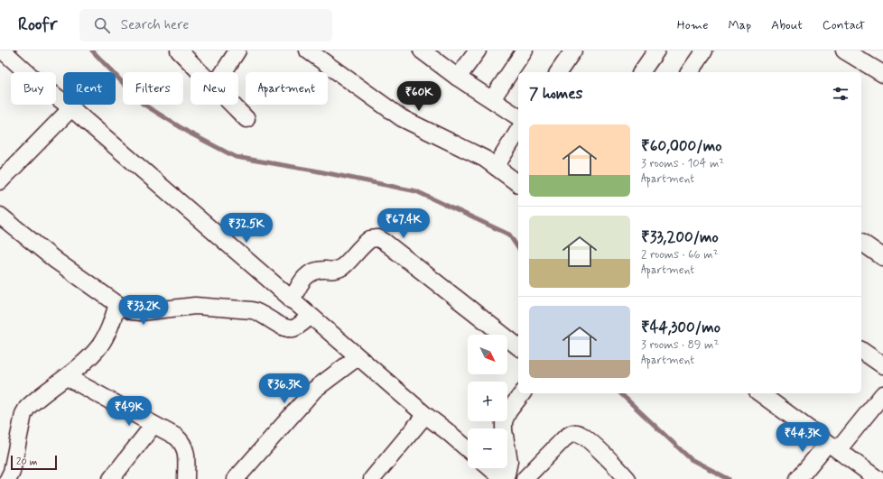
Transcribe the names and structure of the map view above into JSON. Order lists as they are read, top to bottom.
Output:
{
  "scale_bar": "20 m",
  "north": "bottom right",
  "page": {
    "header": "Roofr",
    "search": "Search here",
    "nav": [
      "Home",
      "Map",
      "About",
      "Contact"
    ],
    "chip": [
      "Buy",
      "Rent",
      "Filters",
      "New",
      "Apartment"
    ],
    "heading": "7 homes",
    "price": [
      "₹60K",
      "₹67.4K",
      "₹32.5K",
      "₹33.2K",
      "₹36.3K",
      "₹49K",
      "₹44.3K"
    ],
    "list": [
      {
        "name": "₹60,000/mo",
        "note": "3 rooms · 104 m² · Apartment"
      },
      {
        "name": "₹33,200/mo",
        "note": "2 rooms · 66 m² · Apartment"
      },
      {
        "name": "₹44,300/mo",
        "note": "3 rooms · 89 m² · Apartment"
      }
    ],
    "map_buttons": ["+", "−"],
    "scale": "20 m"
  }
}
